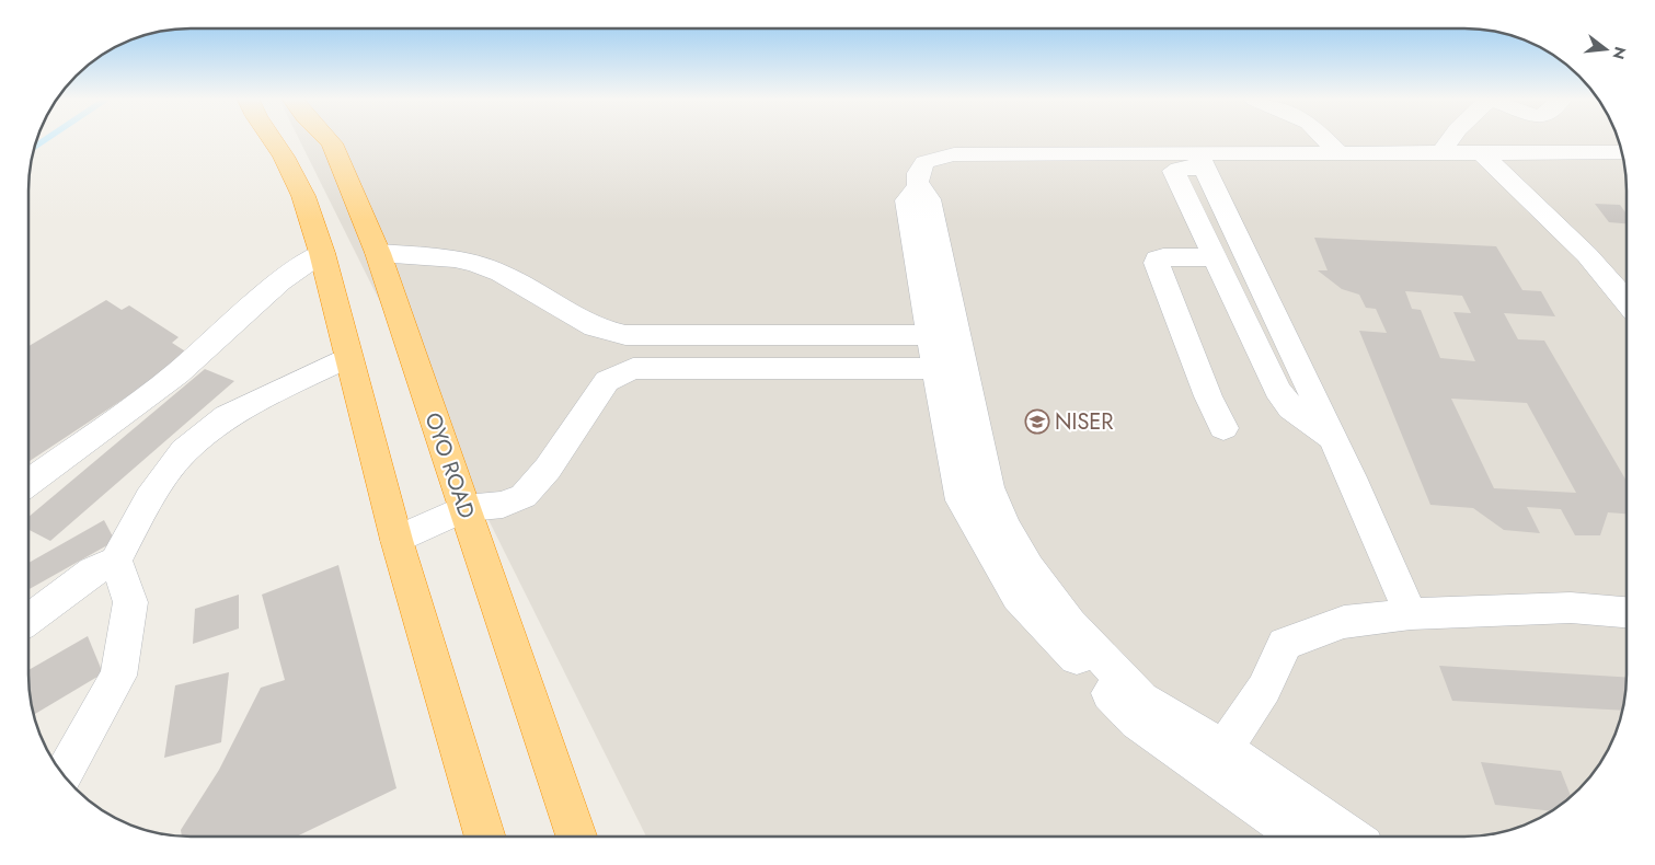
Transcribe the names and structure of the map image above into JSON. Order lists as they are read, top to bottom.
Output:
{
  "streets": {
    "highway": ["OYO ROAD"]
  },
  "places": {
    "school or university": ["NISER"]
  },
  "north": "right"
}
